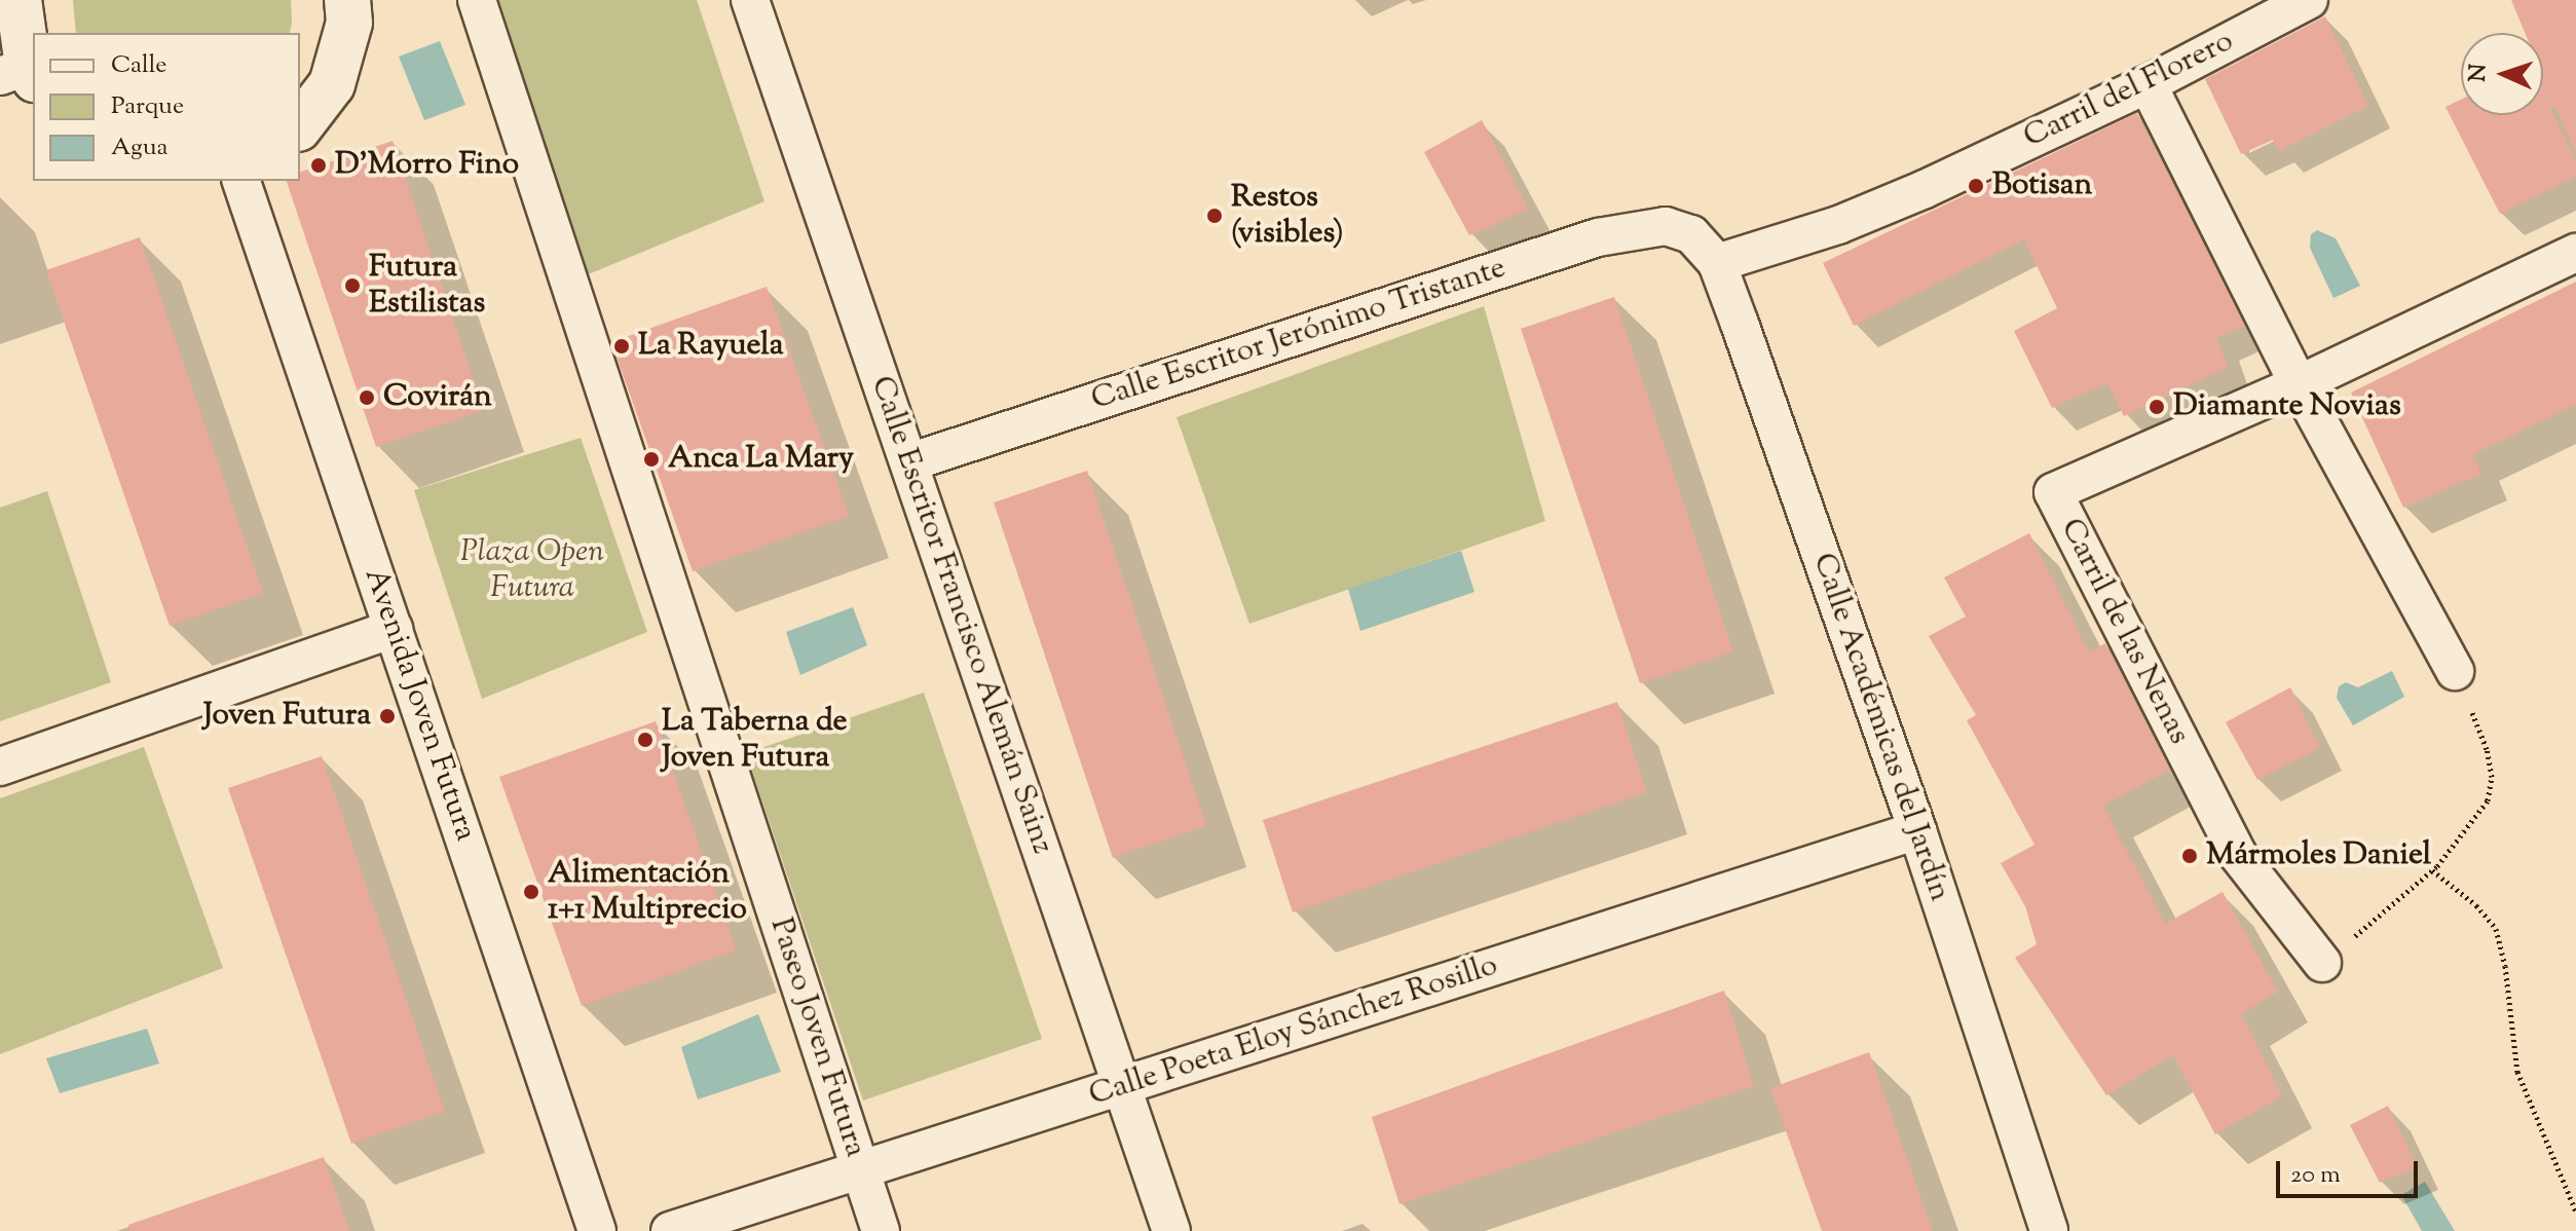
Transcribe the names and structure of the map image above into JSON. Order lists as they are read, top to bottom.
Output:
{
  "streets": {
    "street": [
      "Carril del Florero",
      "Calle Escritor Jerónimo Tristante",
      "Calle Escritor Francisco Alemán Sainz",
      "Carril de las Nenas",
      "Avenida Joven Futura",
      "Calle Académicas del Jardín",
      "Calle Poeta Eloy Sánchez Rosillo",
      "Paseo Joven Futura"
    ]
  },
  "crossings": [
    ["Carril del Florero", "Calle Académicas del Jardín"],
    ["Calle Escritor Jerónimo Tristante", "Calle Escritor Francisco Alemán Sainz"],
    ["Calle Escritor Jerónimo Tristante", "Calle Académicas del Jardín"],
    ["Calle Escritor Francisco Alemán Sainz", "Calle Poeta Eloy Sánchez Rosillo"],
    ["Calle Académicas del Jardín", "Calle Poeta Eloy Sánchez Rosillo"],
    ["Calle Poeta Eloy Sánchez Rosillo", "Paseo Joven Futura"]
  ],
  "parks": ["Plaza Open Futura"],
  "places": [
    "D'Morro Fino",
    "Botisan",
    "Restos (visibles)",
    "Futura Estilistas",
    "La Rayuela",
    "Covirán",
    "Diamante Novias",
    "Anca La Mary",
    "Joven Futura",
    "La Taberna de Joven Futura",
    "Mármoles Daniel",
    "Alimentación 1+1 Multiprecio"
  ],
  "legend": ["Calle", "Parque", "Agua"],
  "scale_bar": "20 m",
  "north": "left"
}
